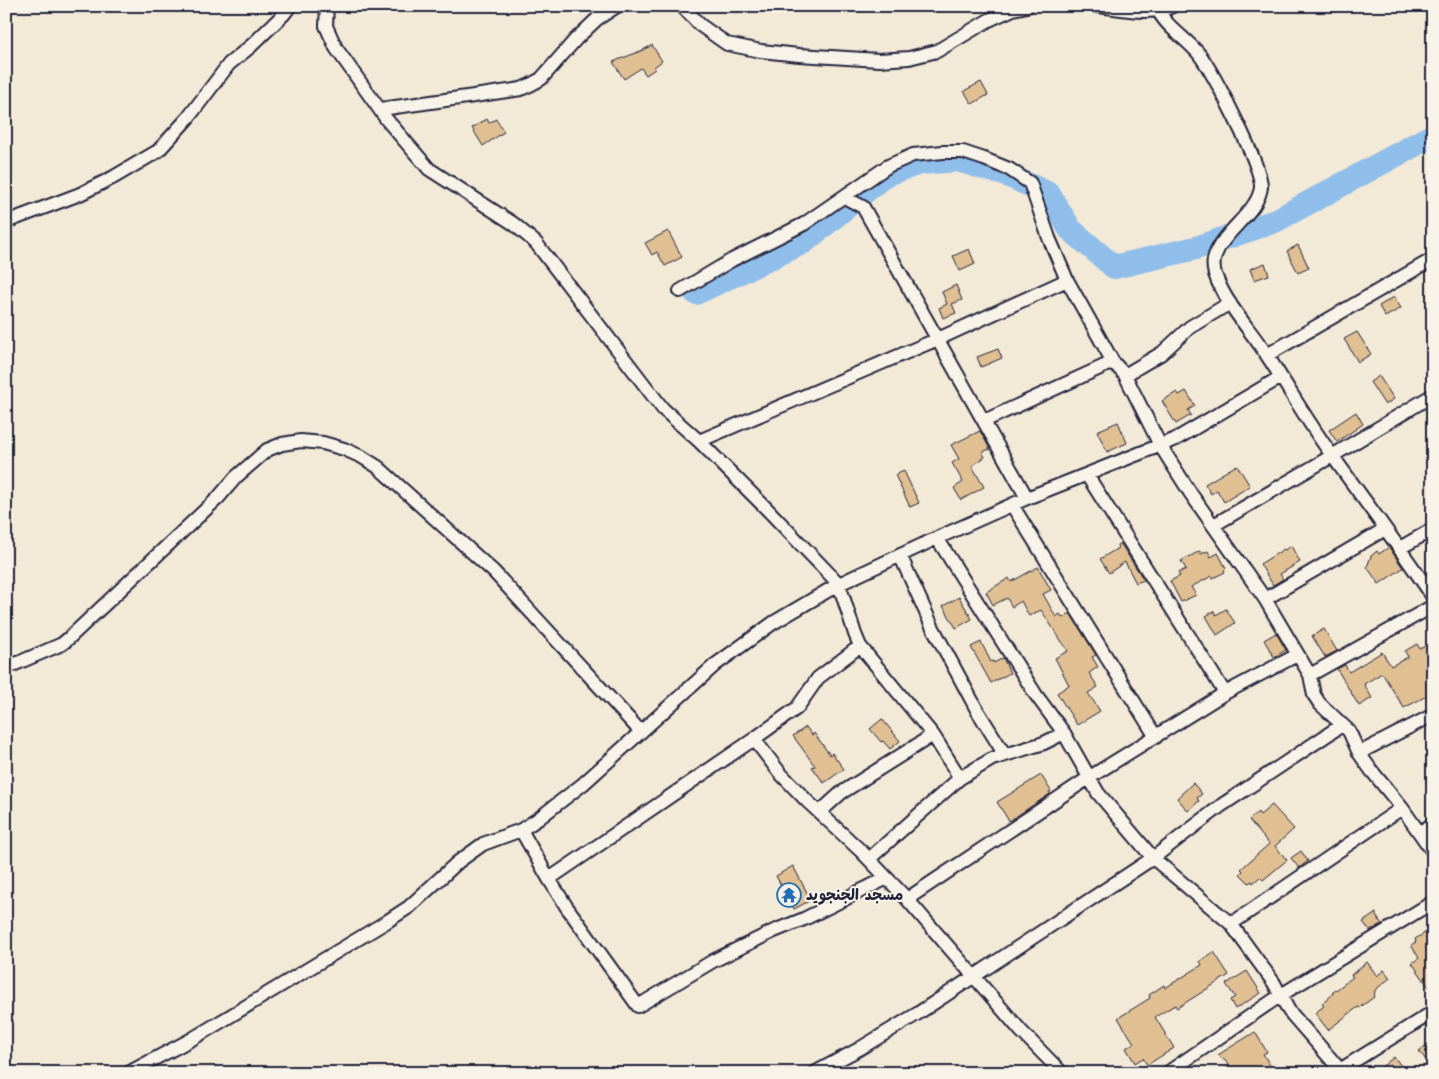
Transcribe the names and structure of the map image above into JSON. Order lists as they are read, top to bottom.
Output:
{
  "places": {
    "temple": ["مسجد الجنجويد"]
  }
}
